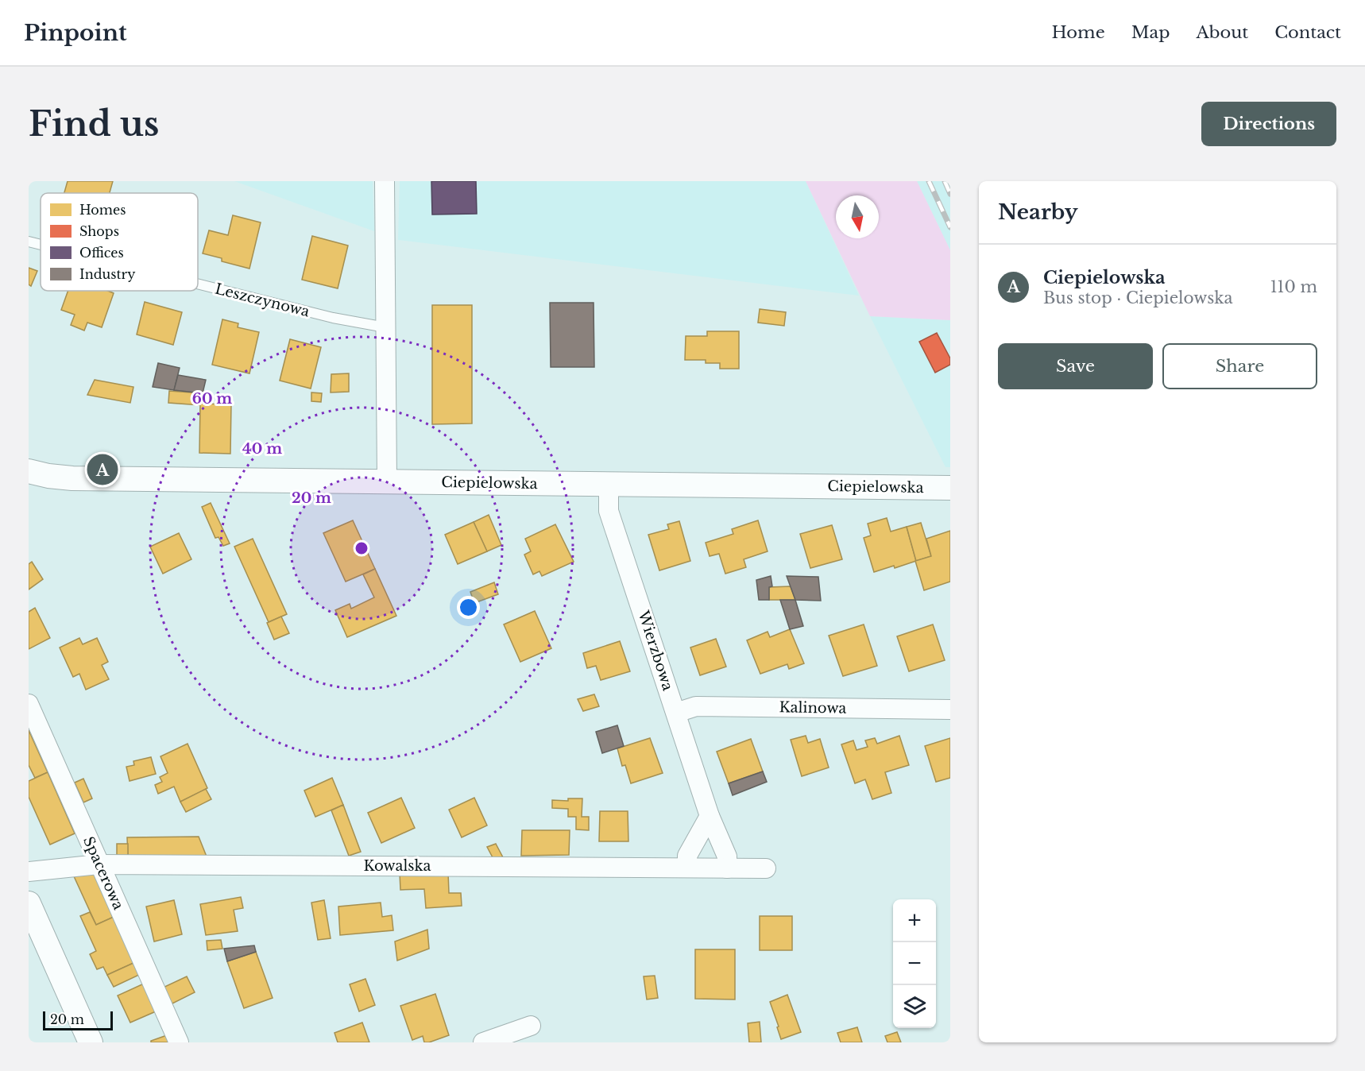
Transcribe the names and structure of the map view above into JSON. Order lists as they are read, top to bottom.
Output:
{
  "streets": {
    "street": [
      "Ciepielowska",
      "Wierzbowa",
      "Kalinowa",
      "Kowalska",
      "Spacerowa"
    ],
    "lane": ["Leszczynowa"]
  },
  "crossings": [
    ["Ciepielowska", "Wierzbowa"],
    ["Wierzbowa", "Kalinowa"],
    ["Wierzbowa", "Kowalska"],
    ["Kowalska", "Spacerowa"]
  ],
  "legend": [
    "Homes",
    "Shops",
    "Offices",
    "Industry"
  ],
  "scale_bar": "20 m",
  "north": "bottom",
  "page": {
    "header": "Pinpoint",
    "nav": [
      "Home",
      "Map",
      "About",
      "Contact"
    ],
    "buttons": [
      "Directions",
      ["Save", "Share"]
    ],
    "title": "Find us",
    "heading": "Nearby",
    "list": [
      {
        "mark": "A",
        "name": "Ciepielowska",
        "note": "Bus stop · Ciepielowska",
        "value": "110 m"
      }
    ],
    "pins": "A",
    "map_buttons": ["+", "−"],
    "scale": "20 m"
  },
  "rings": ["60 m", "40 m", "20 m"]
}
